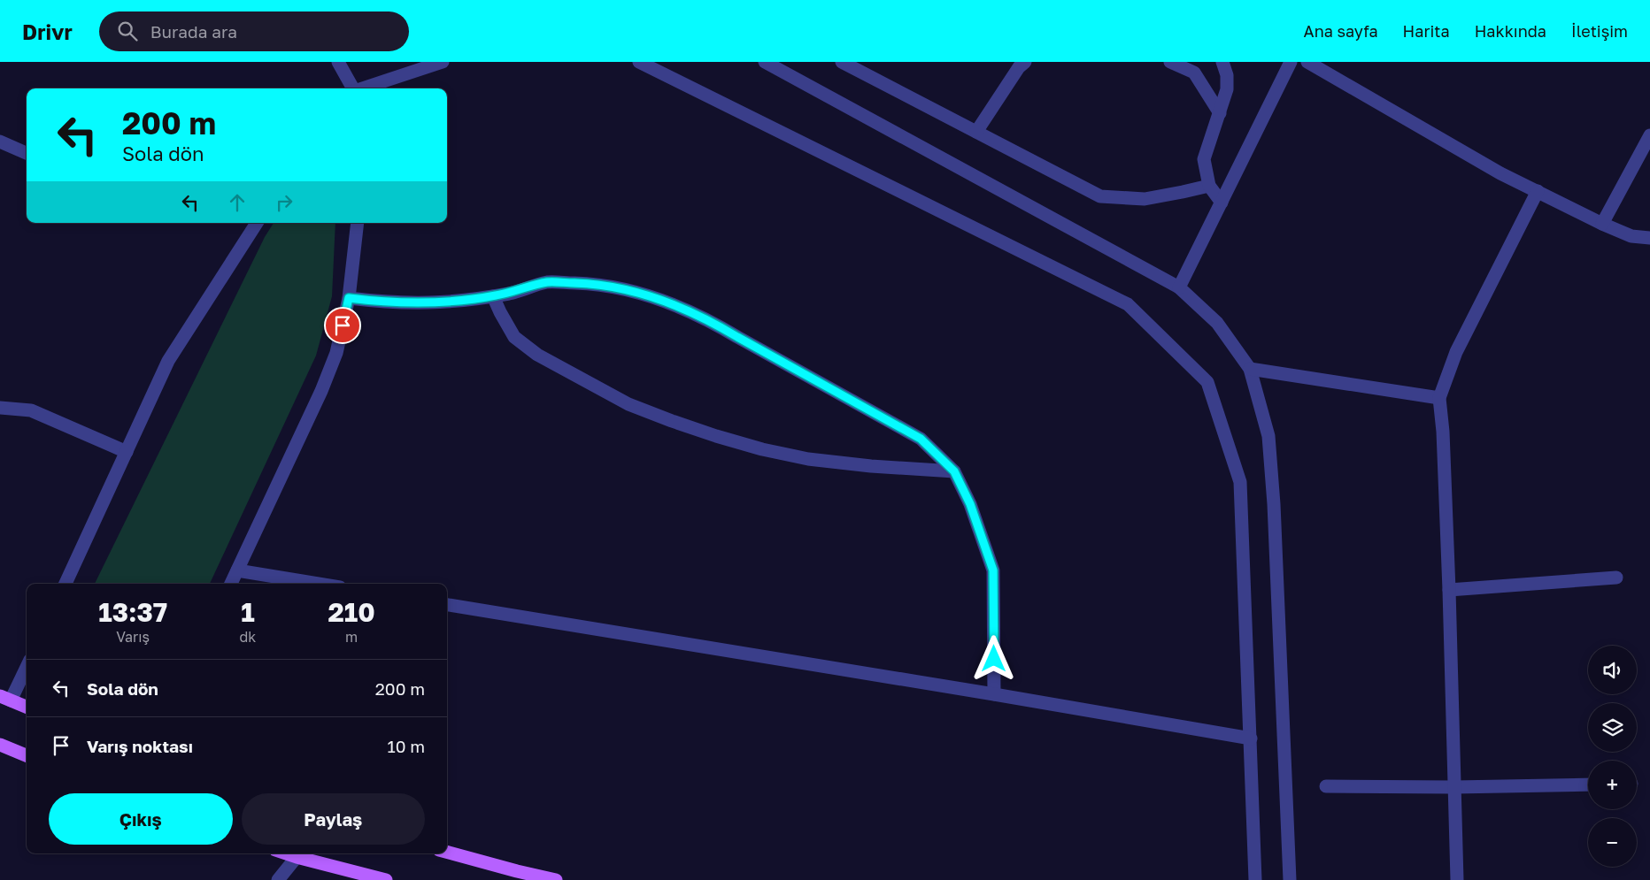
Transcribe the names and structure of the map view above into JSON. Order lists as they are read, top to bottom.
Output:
{
  "page": {
    "header": "Drivr",
    "search": "Burada ara",
    "nav": [
      "Ana sayfa",
      "Harita",
      "Hakkında",
      "İletişim"
    ],
    "turn": ["200 m", "Sola dön"],
    "eta": [
      "13:37",
      "Varış",
      "1",
      "dk",
      "210",
      "m"
    ],
    "map_buttons": ["+", "−"],
    "list": [
      {
        "name": "Sola dön",
        "value": "200 m"
      },
      {
        "name": "Varış noktası",
        "value": "10 m"
      }
    ],
    "buttons": ["Çıkış", "Paylaş"]
  }
}
